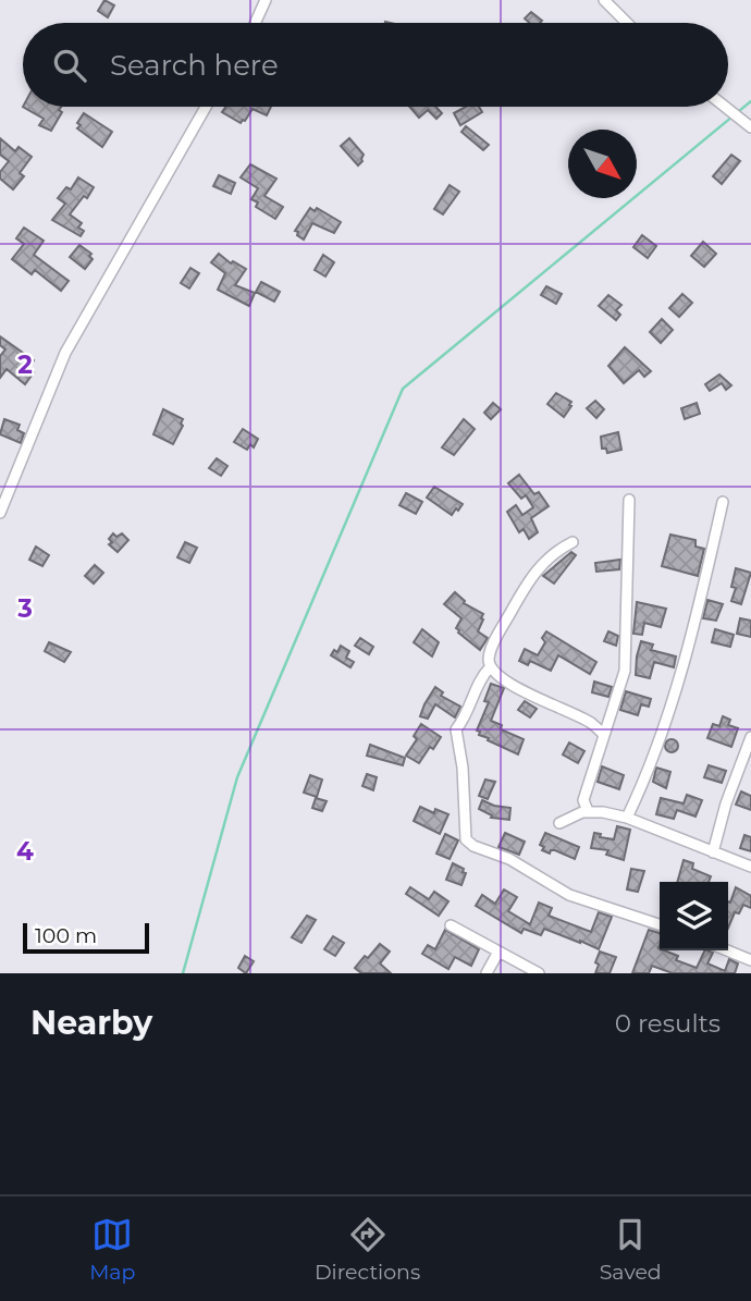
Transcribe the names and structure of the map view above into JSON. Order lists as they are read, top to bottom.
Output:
{
  "scale_bar": "100 m",
  "north": "bottom right",
  "page": {
    "search": "Search here",
    "scale": "100 m",
    "heading": ["Nearby", "0 results"],
    "nav": ["Map", "Directions", "Saved"]
  },
  "grid": {
    "rows": ["2", "3", "4"]
  }
}
